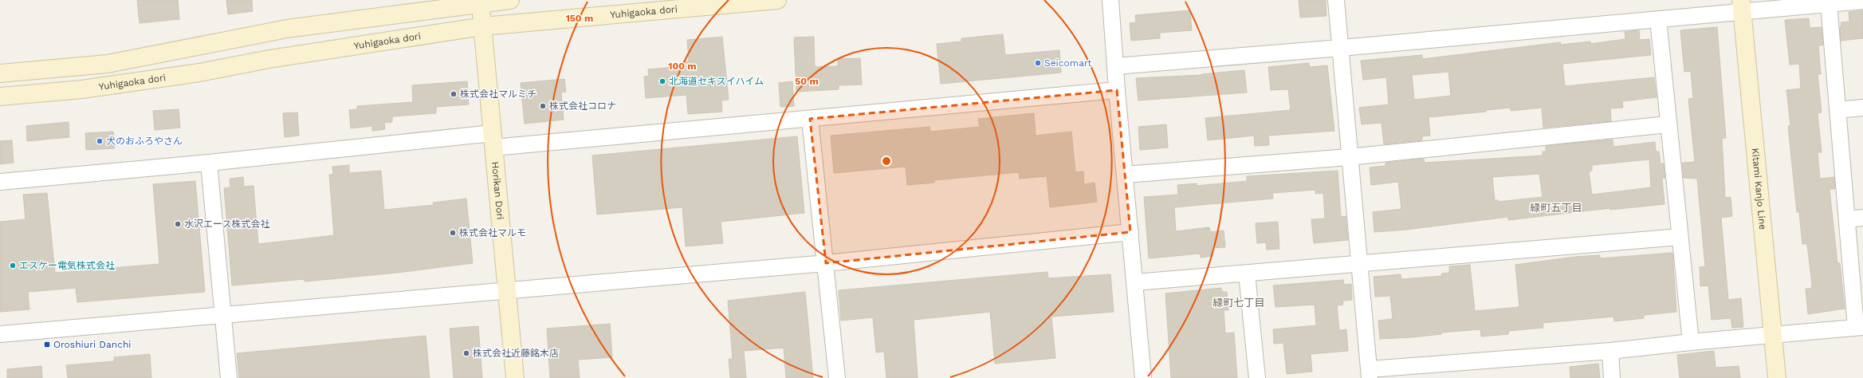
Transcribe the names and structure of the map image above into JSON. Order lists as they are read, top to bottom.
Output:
{
  "streets": {
    "street": ["Yuhigaoka dori", "Kitami Kanjo Line", "Horikan Dori"]
  },
  "crossings": [
    ["Yuhigaoka dori", "Horikan Dori"]
  ],
  "districts": ["緑町五丁目", "緑町七丁目"],
  "places": {
    "other": [
      "Seicomart",
      "北海道セキスイハイム",
      "株式会社マルミチ",
      "株式会社コロナ",
      "犬のおふろやさん",
      "水沢エース株式会社",
      "株式会社マルモ",
      "エスケー電気株式会社",
      "株式会社近藤銘木店"
    ],
    "transit": ["Oroshiuri Danchi"]
  },
  "rings": ["150 m", "100 m", "50 m"]
}
